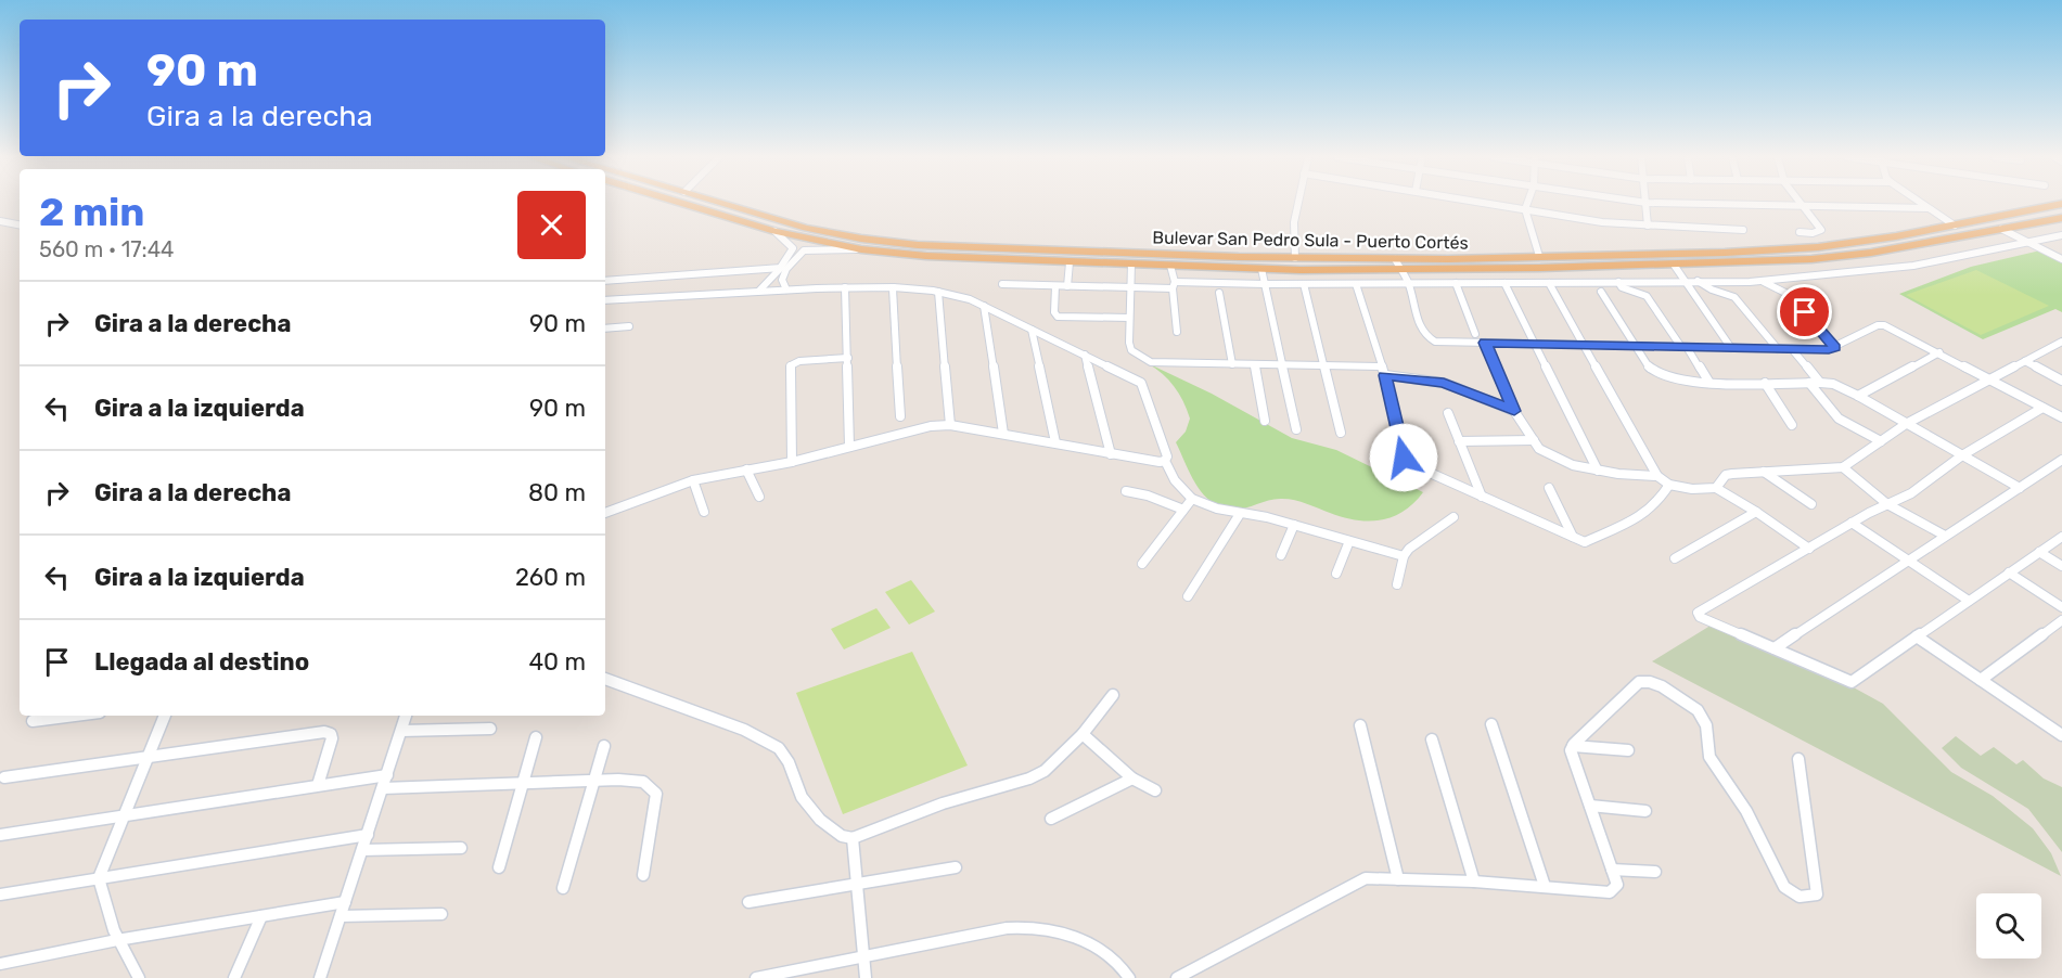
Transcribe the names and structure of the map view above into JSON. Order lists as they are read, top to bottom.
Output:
{
  "streets": {
    "highway": ["Bulevar San Pedro Sula - Puerto Cortés"]
  },
  "page": {
    "turn": ["90 m", "Gira a la derecha"],
    "heading": ["2 min", "560 m · 17:44"],
    "list": [
      {
        "name": "Gira a la derecha",
        "value": "90 m"
      },
      {
        "name": "Gira a la izquierda",
        "value": "90 m"
      },
      {
        "name": "Gira a la derecha",
        "value": "80 m"
      },
      {
        "name": "Gira a la izquierda",
        "value": "260 m"
      },
      {
        "name": "Llegada al destino",
        "value": "40 m"
      }
    ]
  }
}
